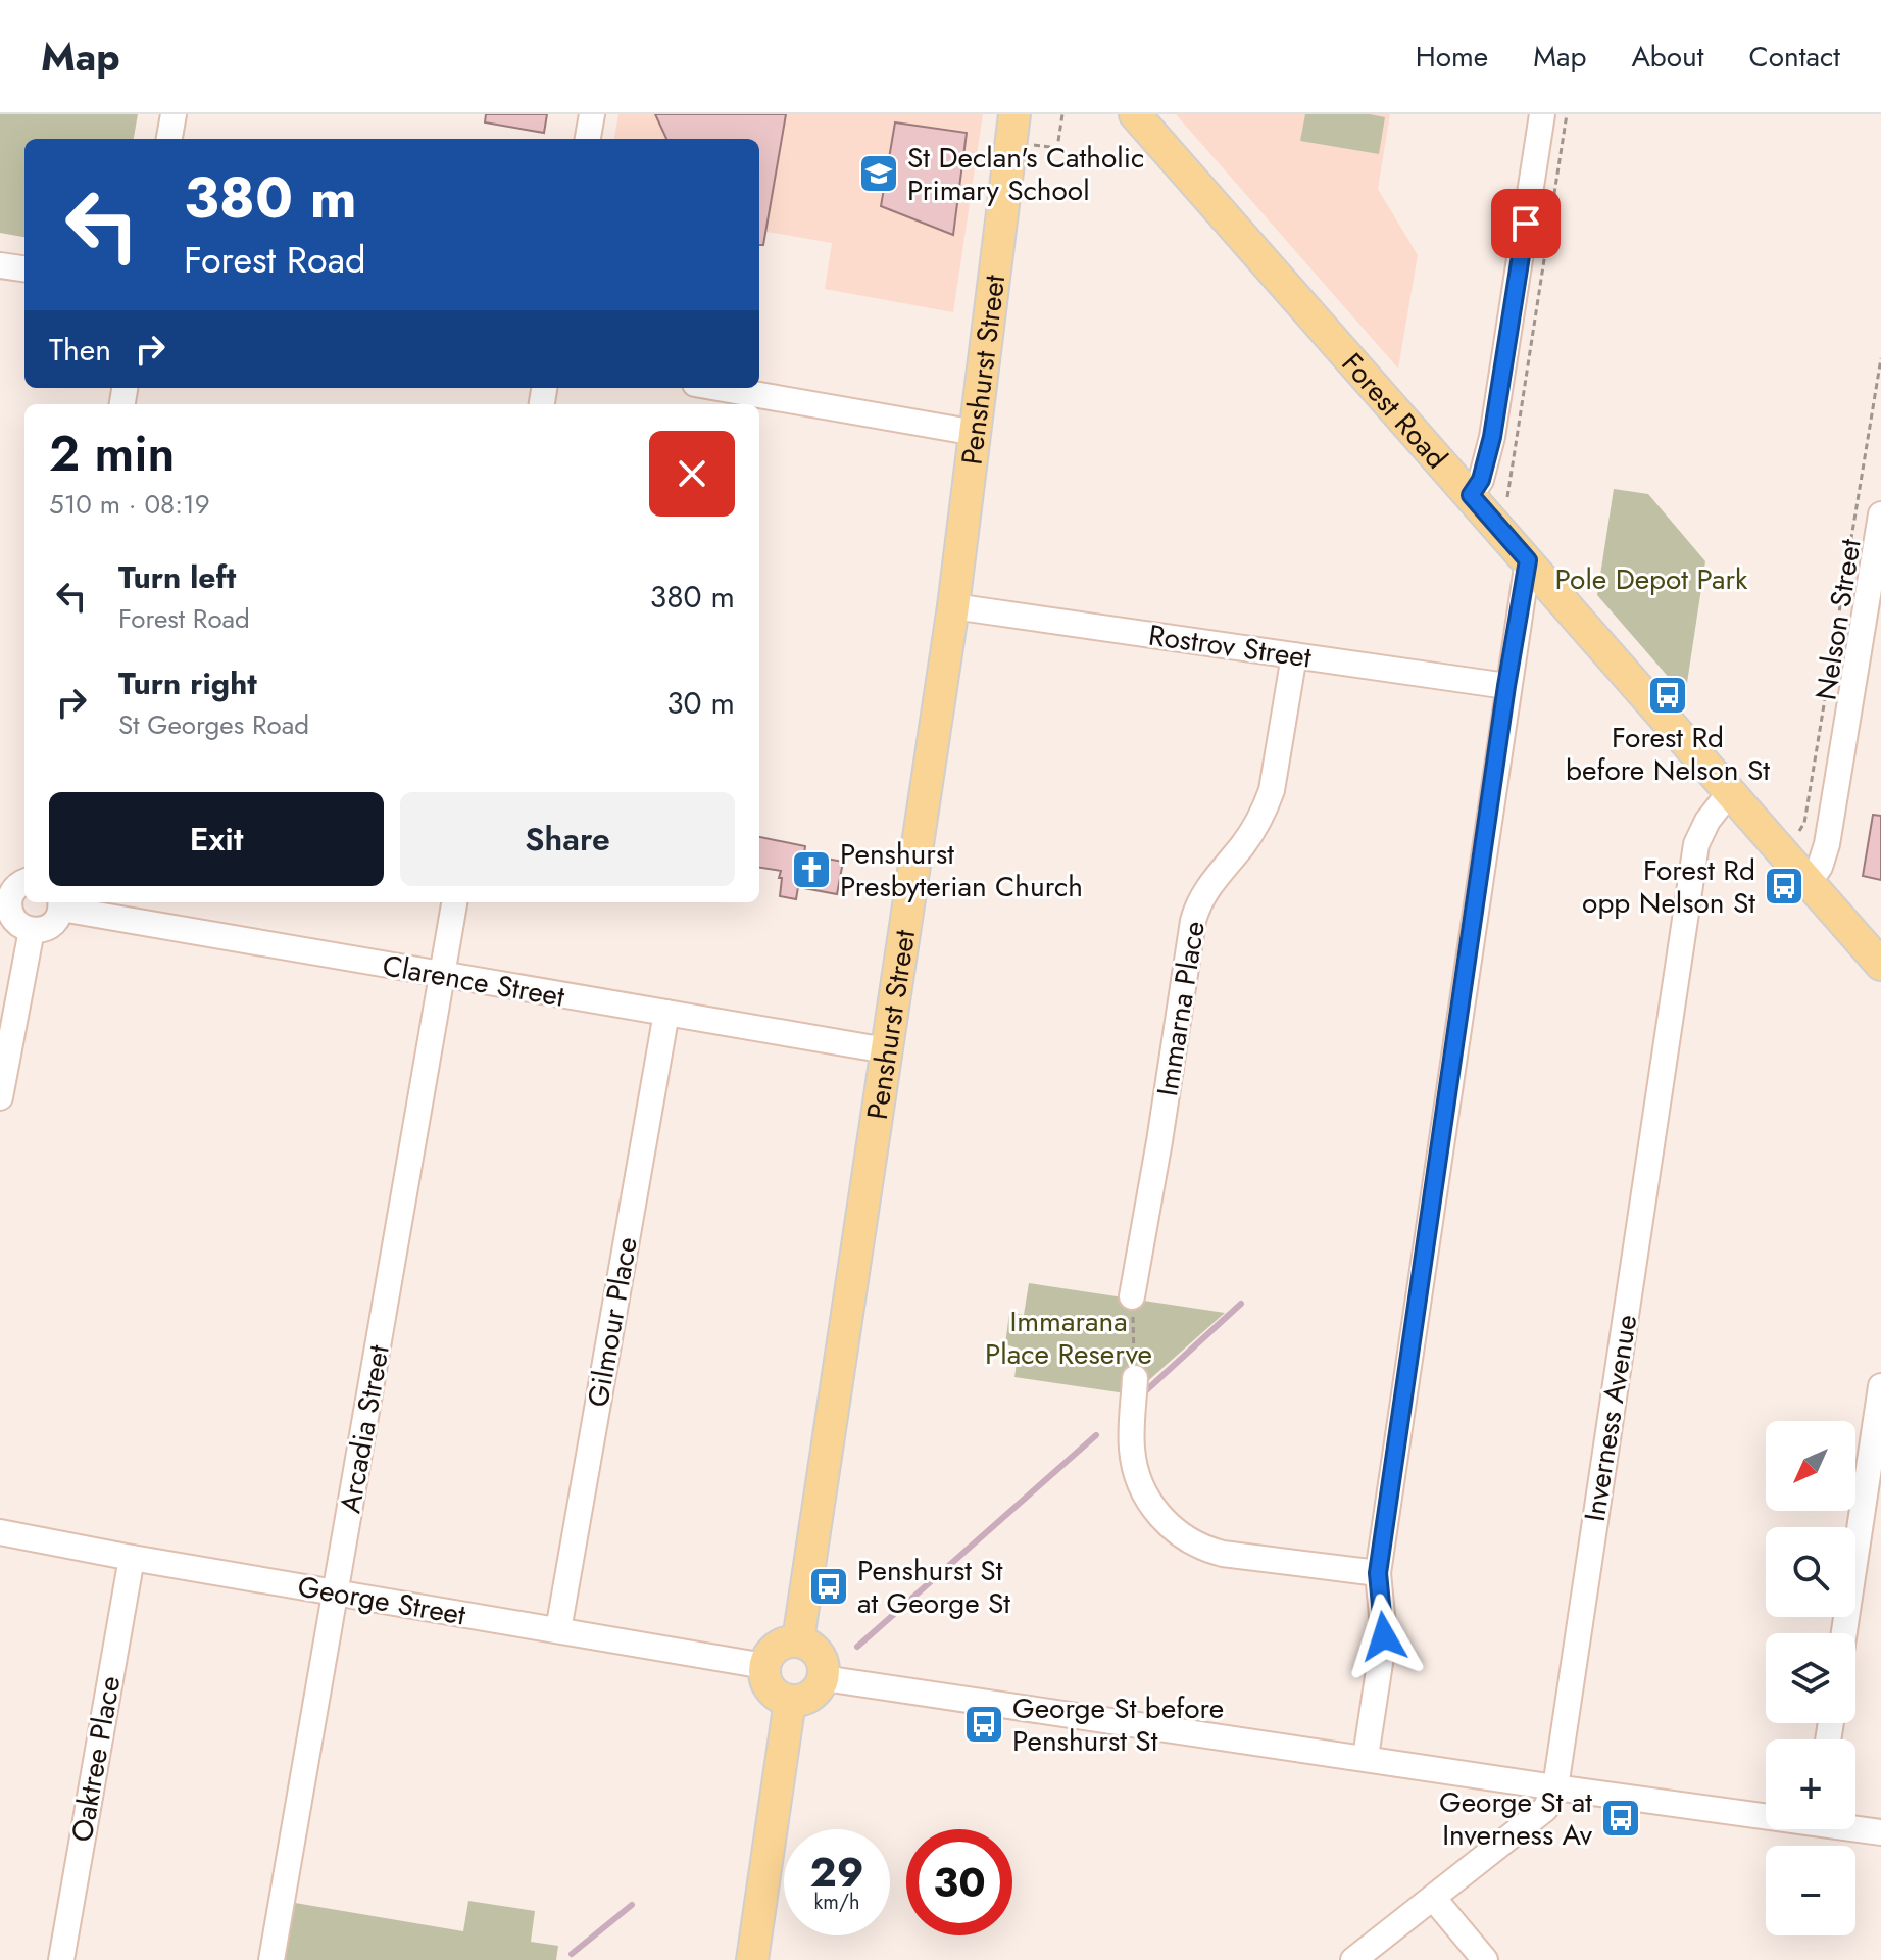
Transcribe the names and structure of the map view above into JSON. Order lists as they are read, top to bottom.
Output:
{
  "streets": {
    "main road": ["Penshurst Street", "Forest Road"],
    "street": [
      "Nelson Street",
      "Rostrov Street",
      "Clarence Street",
      "Immarna Place",
      "Gilmour Place",
      "Inverness Avenue",
      "Arcadia Street",
      "George Street",
      "Oaktree Place"
    ]
  },
  "crossings": [
    ["Penshurst Street", "Rostrov Street"],
    ["Penshurst Street", "Clarence Street"],
    ["Penshurst Street", "George Street"],
    ["Forest Road", "Nelson Street"],
    ["Forest Road", "Inverness Avenue"],
    ["Rostrov Street", "Immarna Place"],
    ["Clarence Street", "Gilmour Place"],
    ["Clarence Street", "Arcadia Street"],
    ["Gilmour Place", "George Street"],
    ["Arcadia Street", "George Street"],
    ["George Street", "Oaktree Place"]
  ],
  "parks": ["Pole Depot Park", "Immarana Place Reserve"],
  "places": {
    "school or university": ["St Declan's Catholic Primary School"],
    "bus stop": [
      "Forest Rd before Nelson St",
      "Forest Rd opp Nelson St",
      "Penshurst St at George St",
      "George St before Penshurst St",
      "George St at Inverness Av"
    ],
    "church": ["Penshurst Presbyterian Church"]
  },
  "north": "bottom left",
  "page": {
    "header": "Map",
    "nav": [
      "Home",
      "Map",
      "About",
      "Contact"
    ],
    "turn": ["380 m", "Forest Road"],
    "then": "Then",
    "heading": ["2 min", "510 m · 08:19"],
    "list": [
      {
        "name": "Turn left",
        "note": "Forest Road",
        "value": "380 m"
      },
      {
        "name": "Turn right",
        "note": "St Georges Road",
        "value": "30 m"
      }
    ],
    "buttons": ["Exit", "Share"],
    "map_buttons": ["+", "−"],
    "speed": "29 km/h",
    "limit": "30"
  }
}
